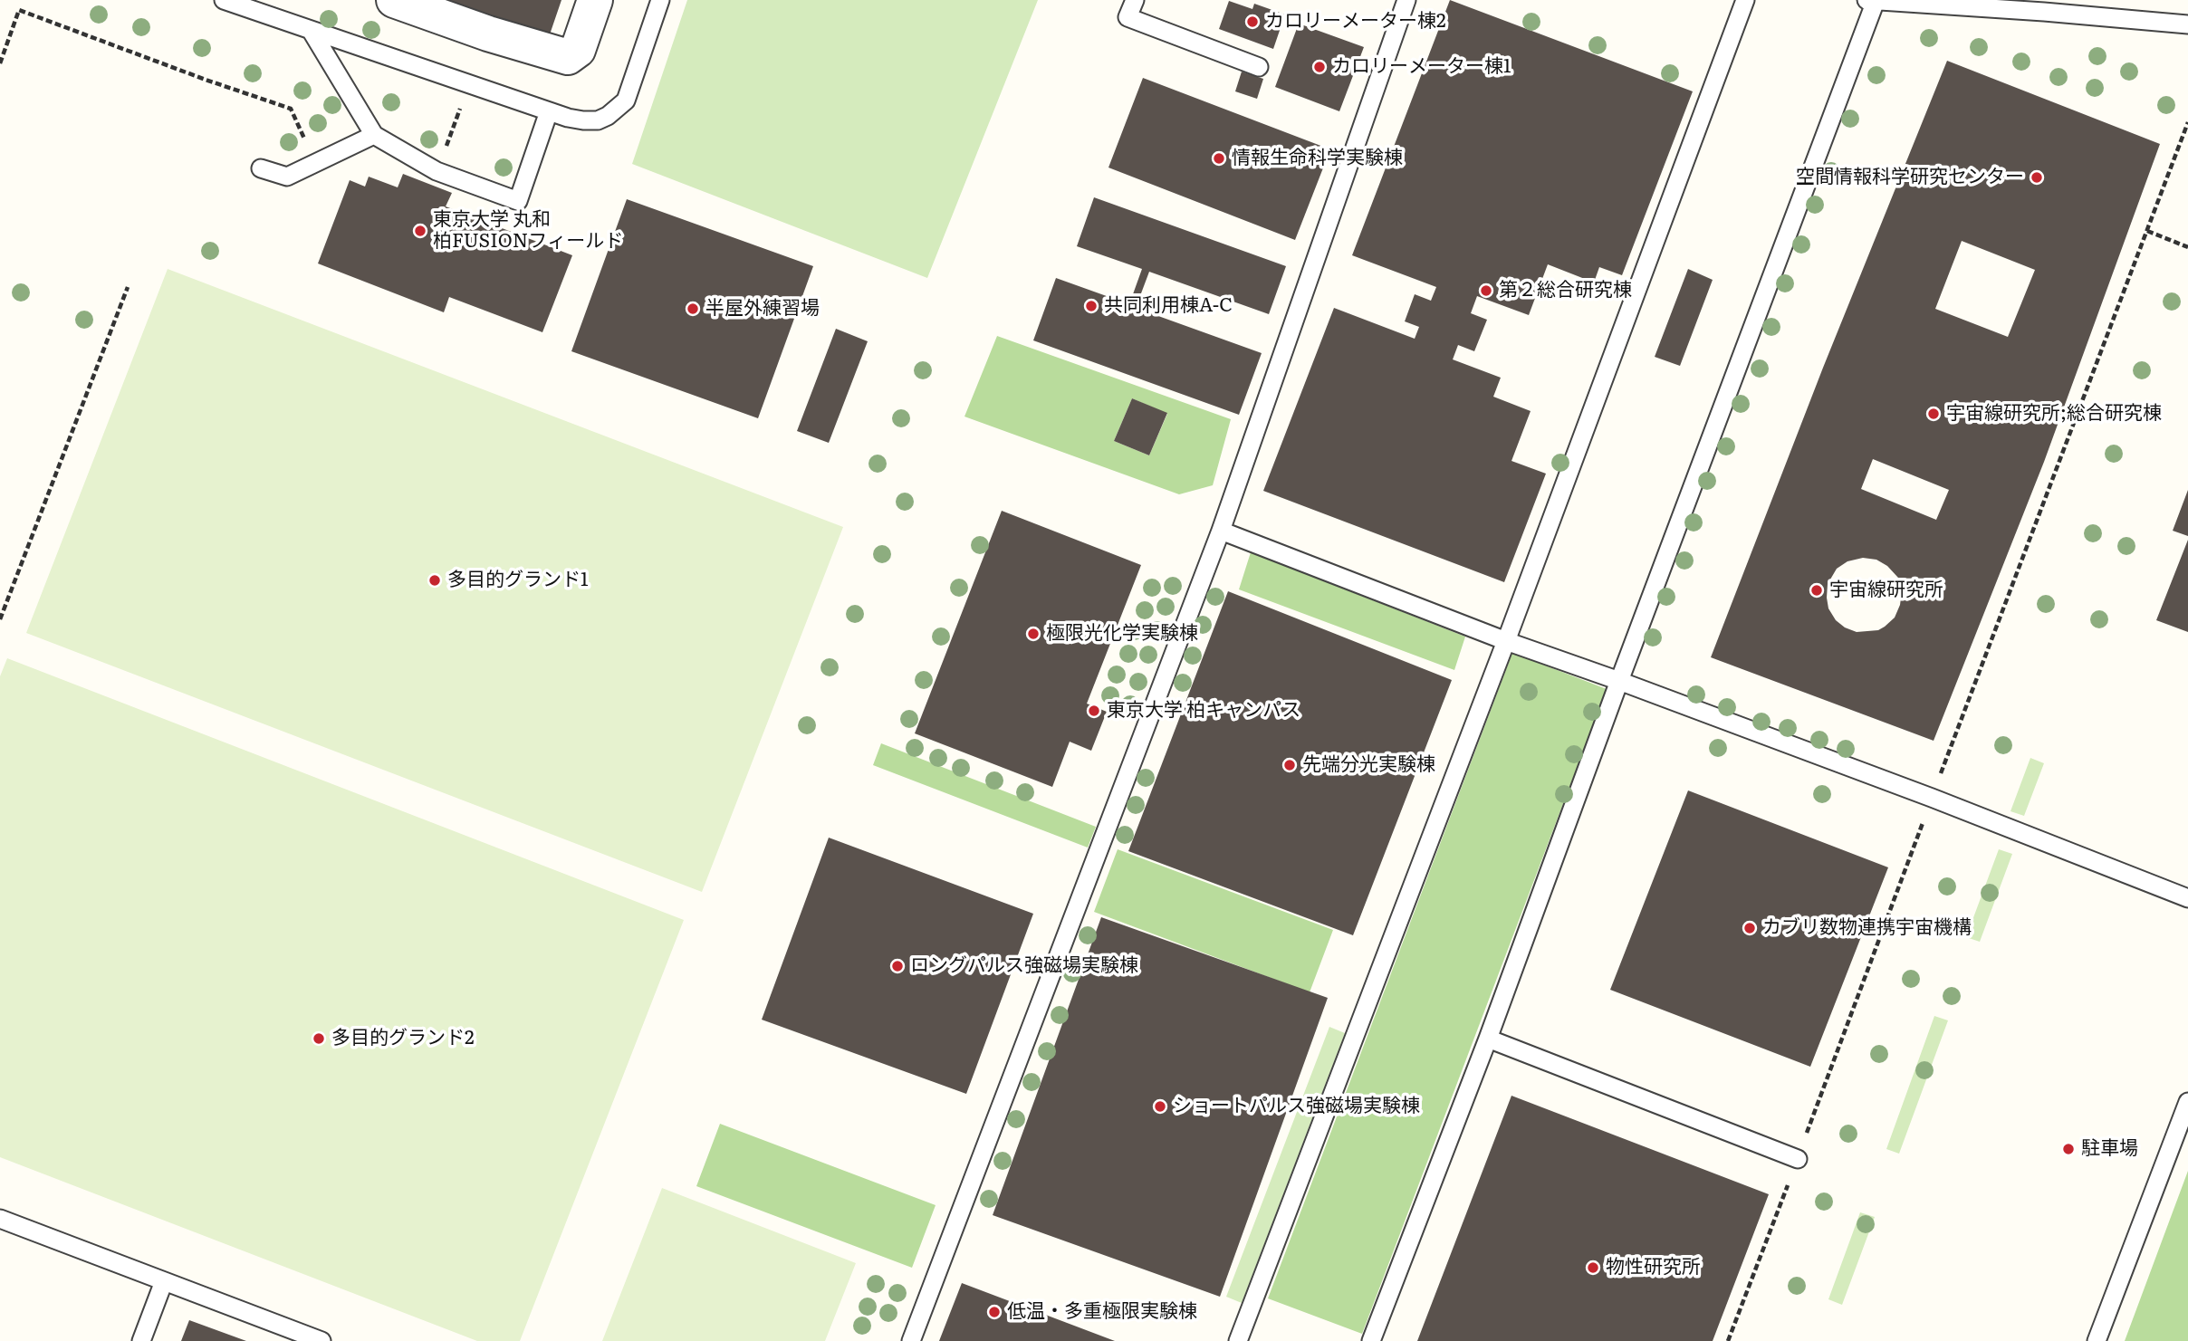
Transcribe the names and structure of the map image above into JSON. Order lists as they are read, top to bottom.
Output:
{
  "places": [
    "カロリーメーター棟2",
    "カロリーメーター棟1",
    "情報生命科学実験棟",
    "空間情報科学研究センター",
    "東京大学 丸和 柏FUSIONフィールド",
    "第２総合研究棟",
    "共同利用棟A-C",
    "半屋外練習場",
    "宇宙線研究所;総合研究棟",
    "多目的グランド1",
    "宇宙線研究所",
    "極限光化学実験棟",
    "東京大学 柏キャンパス",
    "先端分光実験棟",
    "カブリ数物連携宇宙機構",
    "ロングパルス強磁場実験棟",
    "多目的グランド2",
    "ショートパルス強磁場実験棟",
    "駐車場",
    "物性研究所",
    "低温・多重極限実験棟"
  ]
}
